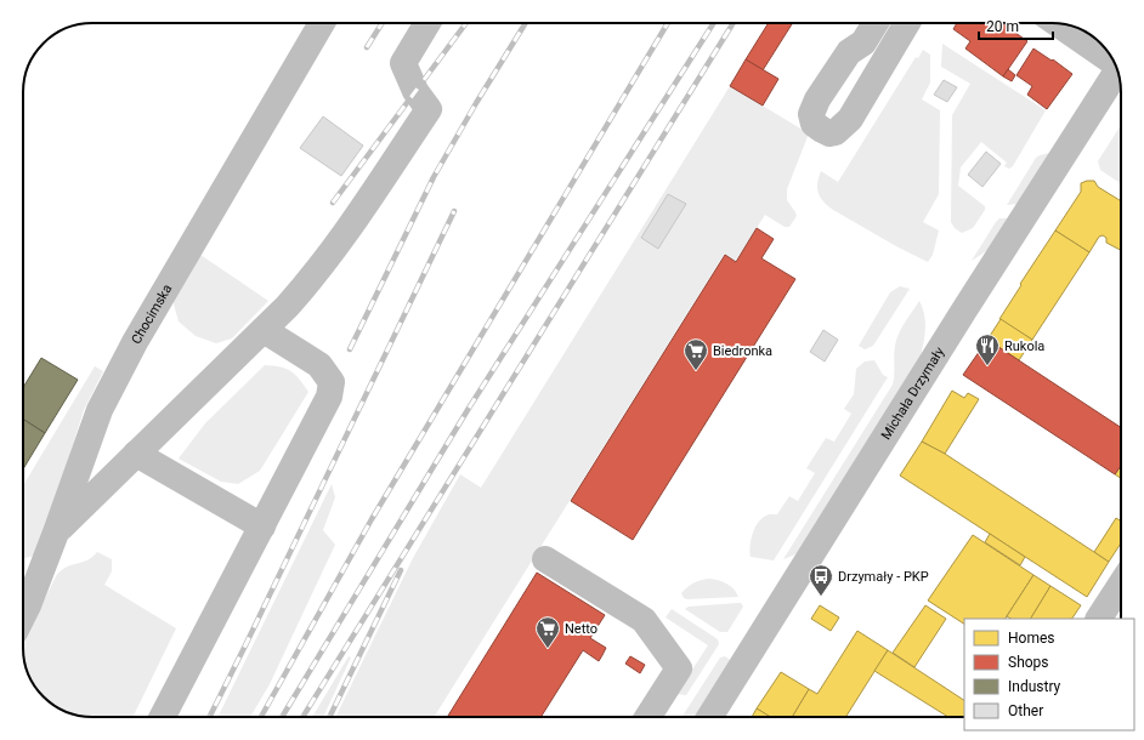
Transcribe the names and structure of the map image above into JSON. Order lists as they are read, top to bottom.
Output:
{
  "streets": {
    "street": ["Chocimska", "Michała Drzymały"]
  },
  "places": {
    "restaurant": ["Rukola"],
    "supermarket": ["Biedronka", "Netto"],
    "bus stop": ["Drzymały - PKP"]
  },
  "legend": [
    "Homes",
    "Shops",
    "Industry",
    "Other"
  ],
  "scale_bar": "20 m"
}
